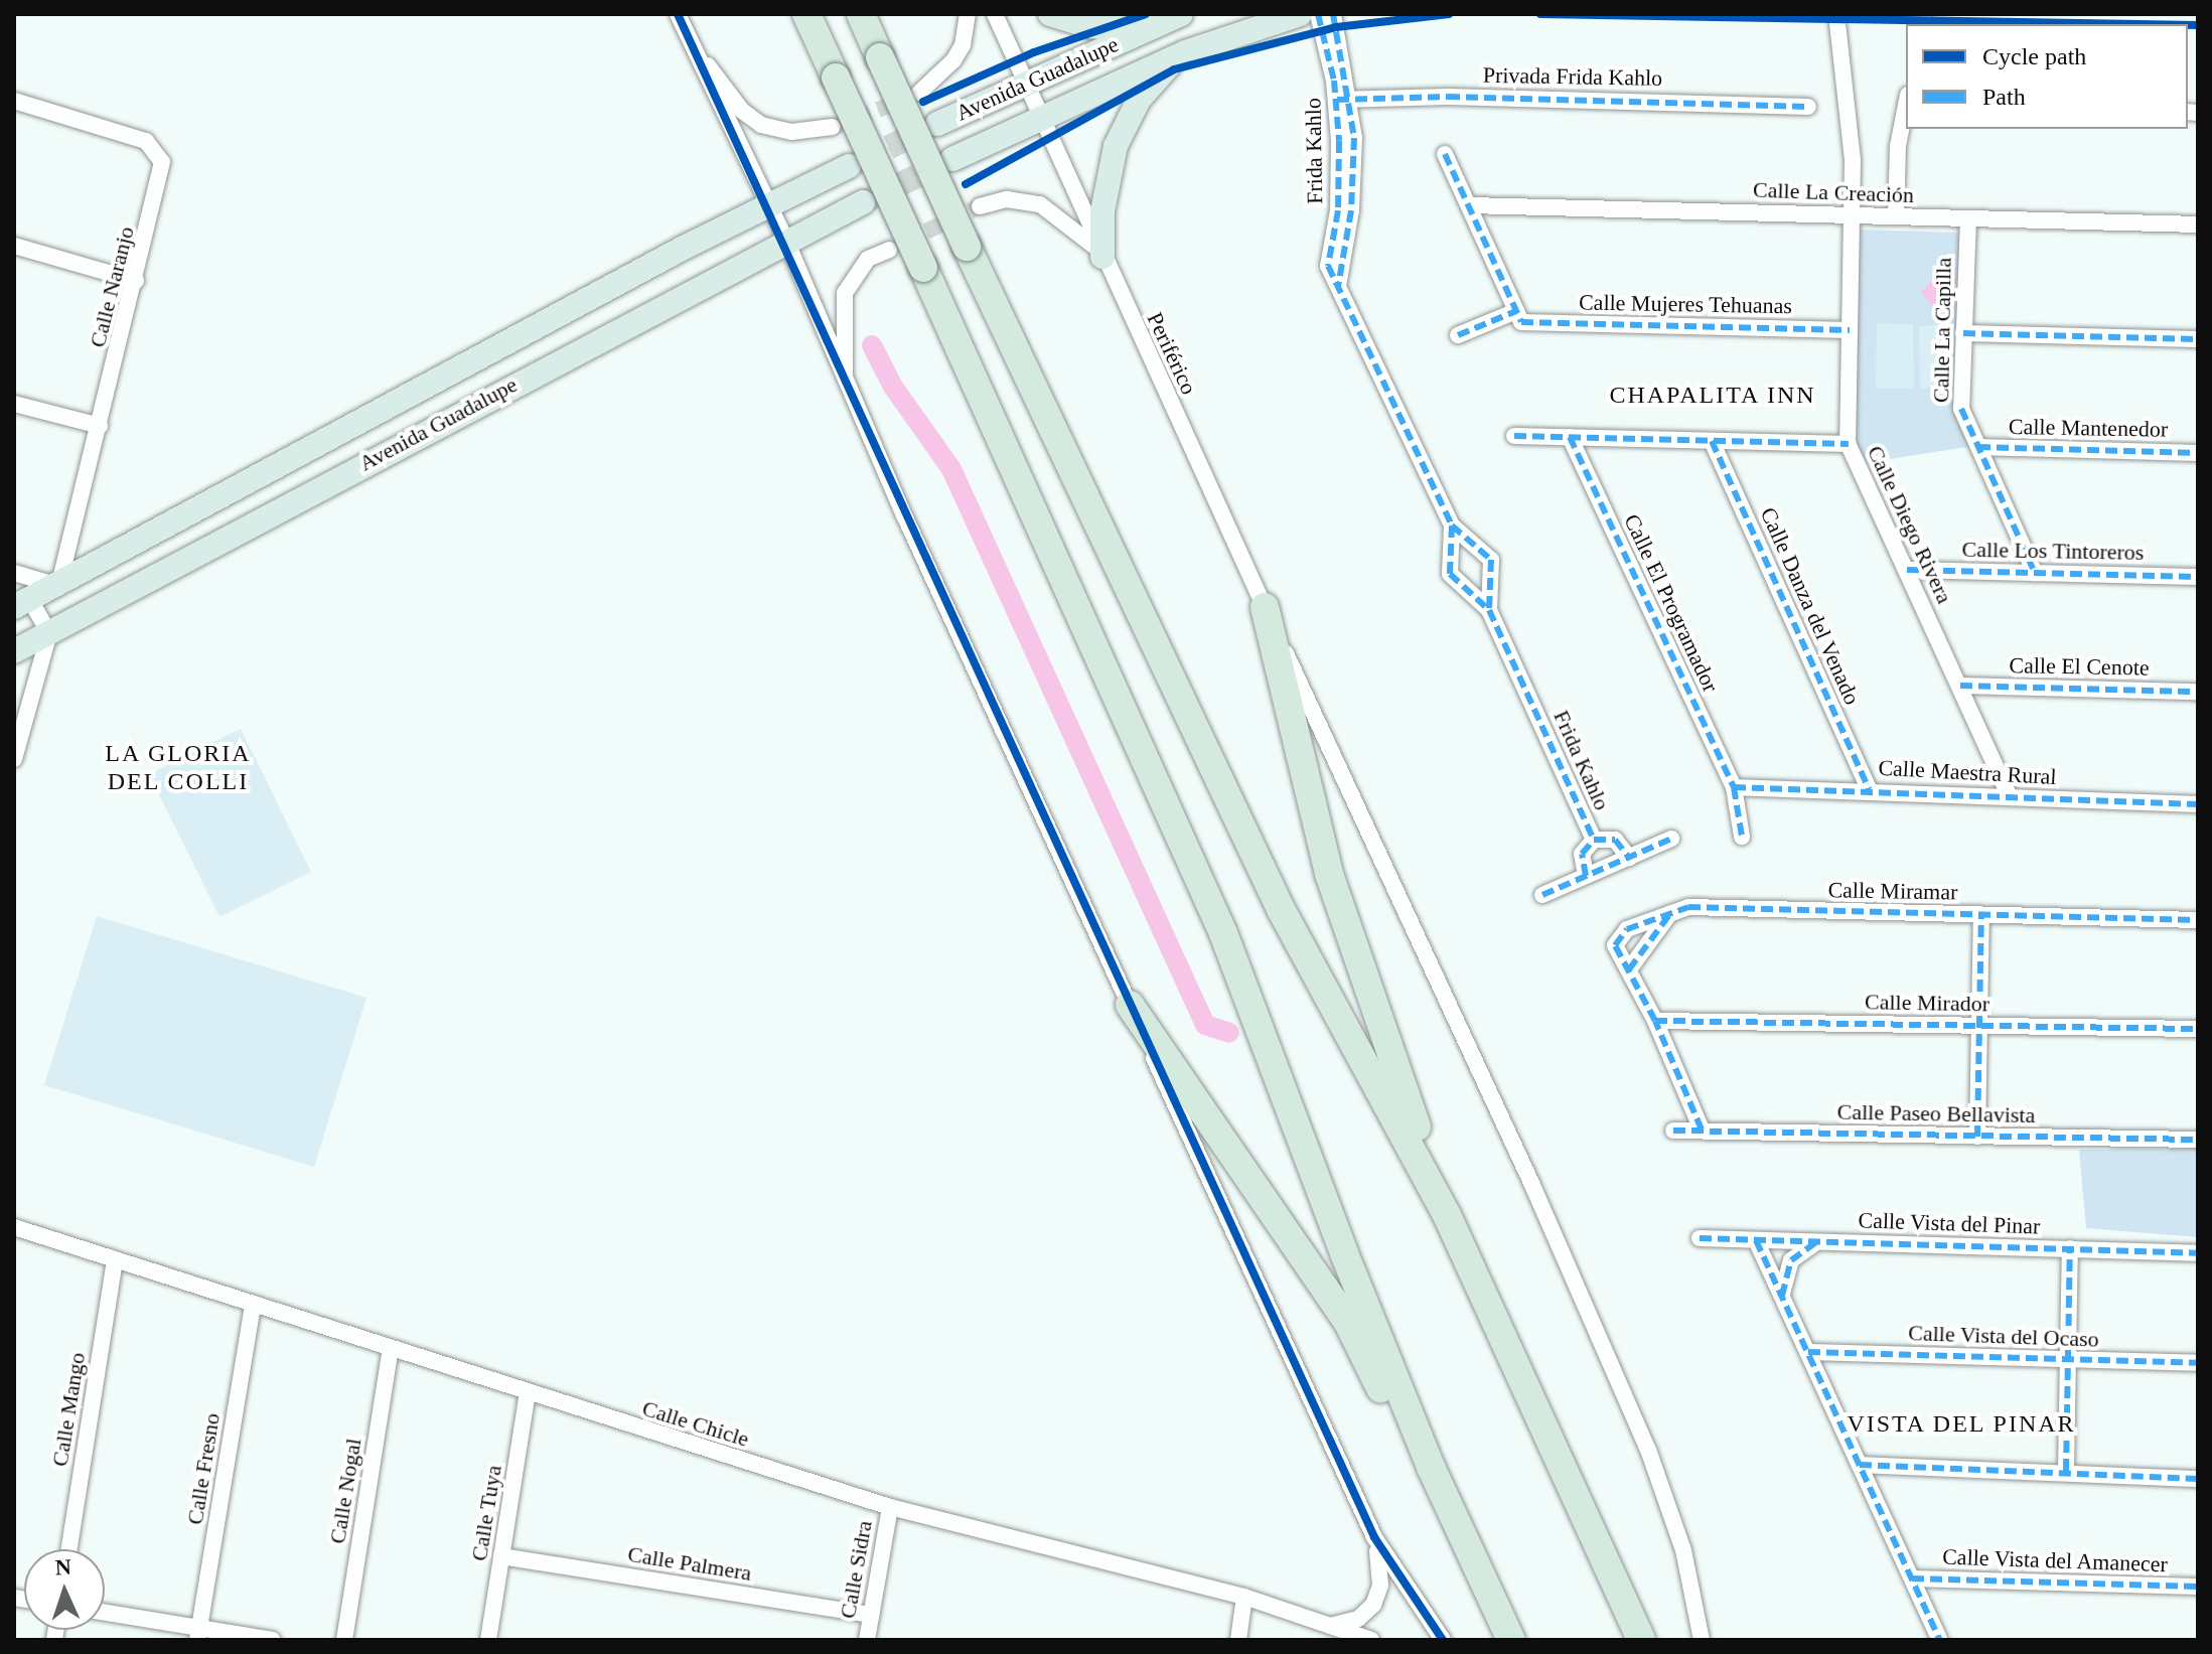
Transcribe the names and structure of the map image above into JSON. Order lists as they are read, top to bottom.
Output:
{
  "streets": {
    "main road": ["Avenida Guadalupe"],
    "street": [
      "Privada Frida Kahlo",
      "Frida Kahlo",
      "Calle La Creación",
      "Calle Naranjo",
      "Calle Mujeres Tehuanas",
      "Calle La Capilla",
      "Periférico",
      "Calle Mantenedor",
      "Calle Diego Rivera",
      "Calle Los Tintoreros",
      "Calle El Programador",
      "Calle Danza del Venado",
      "Calle El Cenote",
      "Calle Maestra Rural",
      "Calle Miramar",
      "Calle Mirador",
      "Calle Paseo Bellavista",
      "Calle Vista del Pinar",
      "Calle Vista del Ocaso",
      "Calle Mango",
      "Calle Chicle",
      "Calle Fresno",
      "Calle Nogal",
      "Calle Tuya",
      "Calle Vista del Amanecer",
      "Calle Palmera",
      "Calle Sidra"
    ]
  },
  "crossings": [
    ["Privada Frida Kahlo", "Frida Kahlo"],
    ["Avenida Guadalupe", "Calle Naranjo"],
    ["Avenida Guadalupe", "Periférico"],
    ["Calle La Creación", "Calle La Capilla"],
    ["Calle La Creación", "Calle Diego Rivera"],
    ["Calle Mujeres Tehuanas", "Calle Diego Rivera"],
    ["Calle La Capilla", "Calle Mantenedor"],
    ["Calle La Capilla", "Calle Los Tintoreros"],
    ["Calle Diego Rivera", "Calle Los Tintoreros"],
    ["Calle Diego Rivera", "Calle El Cenote"],
    ["Calle Diego Rivera", "Calle Maestra Rural"],
    ["Calle El Programador", "Calle Maestra Rural"],
    ["Calle Danza del Venado", "Calle Maestra Rural"],
    ["Calle Mango", "Calle Chicle"],
    ["Calle Chicle", "Calle Fresno"],
    ["Calle Chicle", "Calle Nogal"],
    ["Calle Chicle", "Calle Tuya"],
    ["Calle Chicle", "Calle Sidra"],
    ["Calle Tuya", "Calle Palmera"],
    ["Calle Palmera", "Calle Sidra"]
  ],
  "districts": ["CHAPALITA INN", "LA GLORIA DEL COLLI", "VISTA DEL PINAR"],
  "legend": ["Cycle path", "Path"],
  "north": "top"
}
